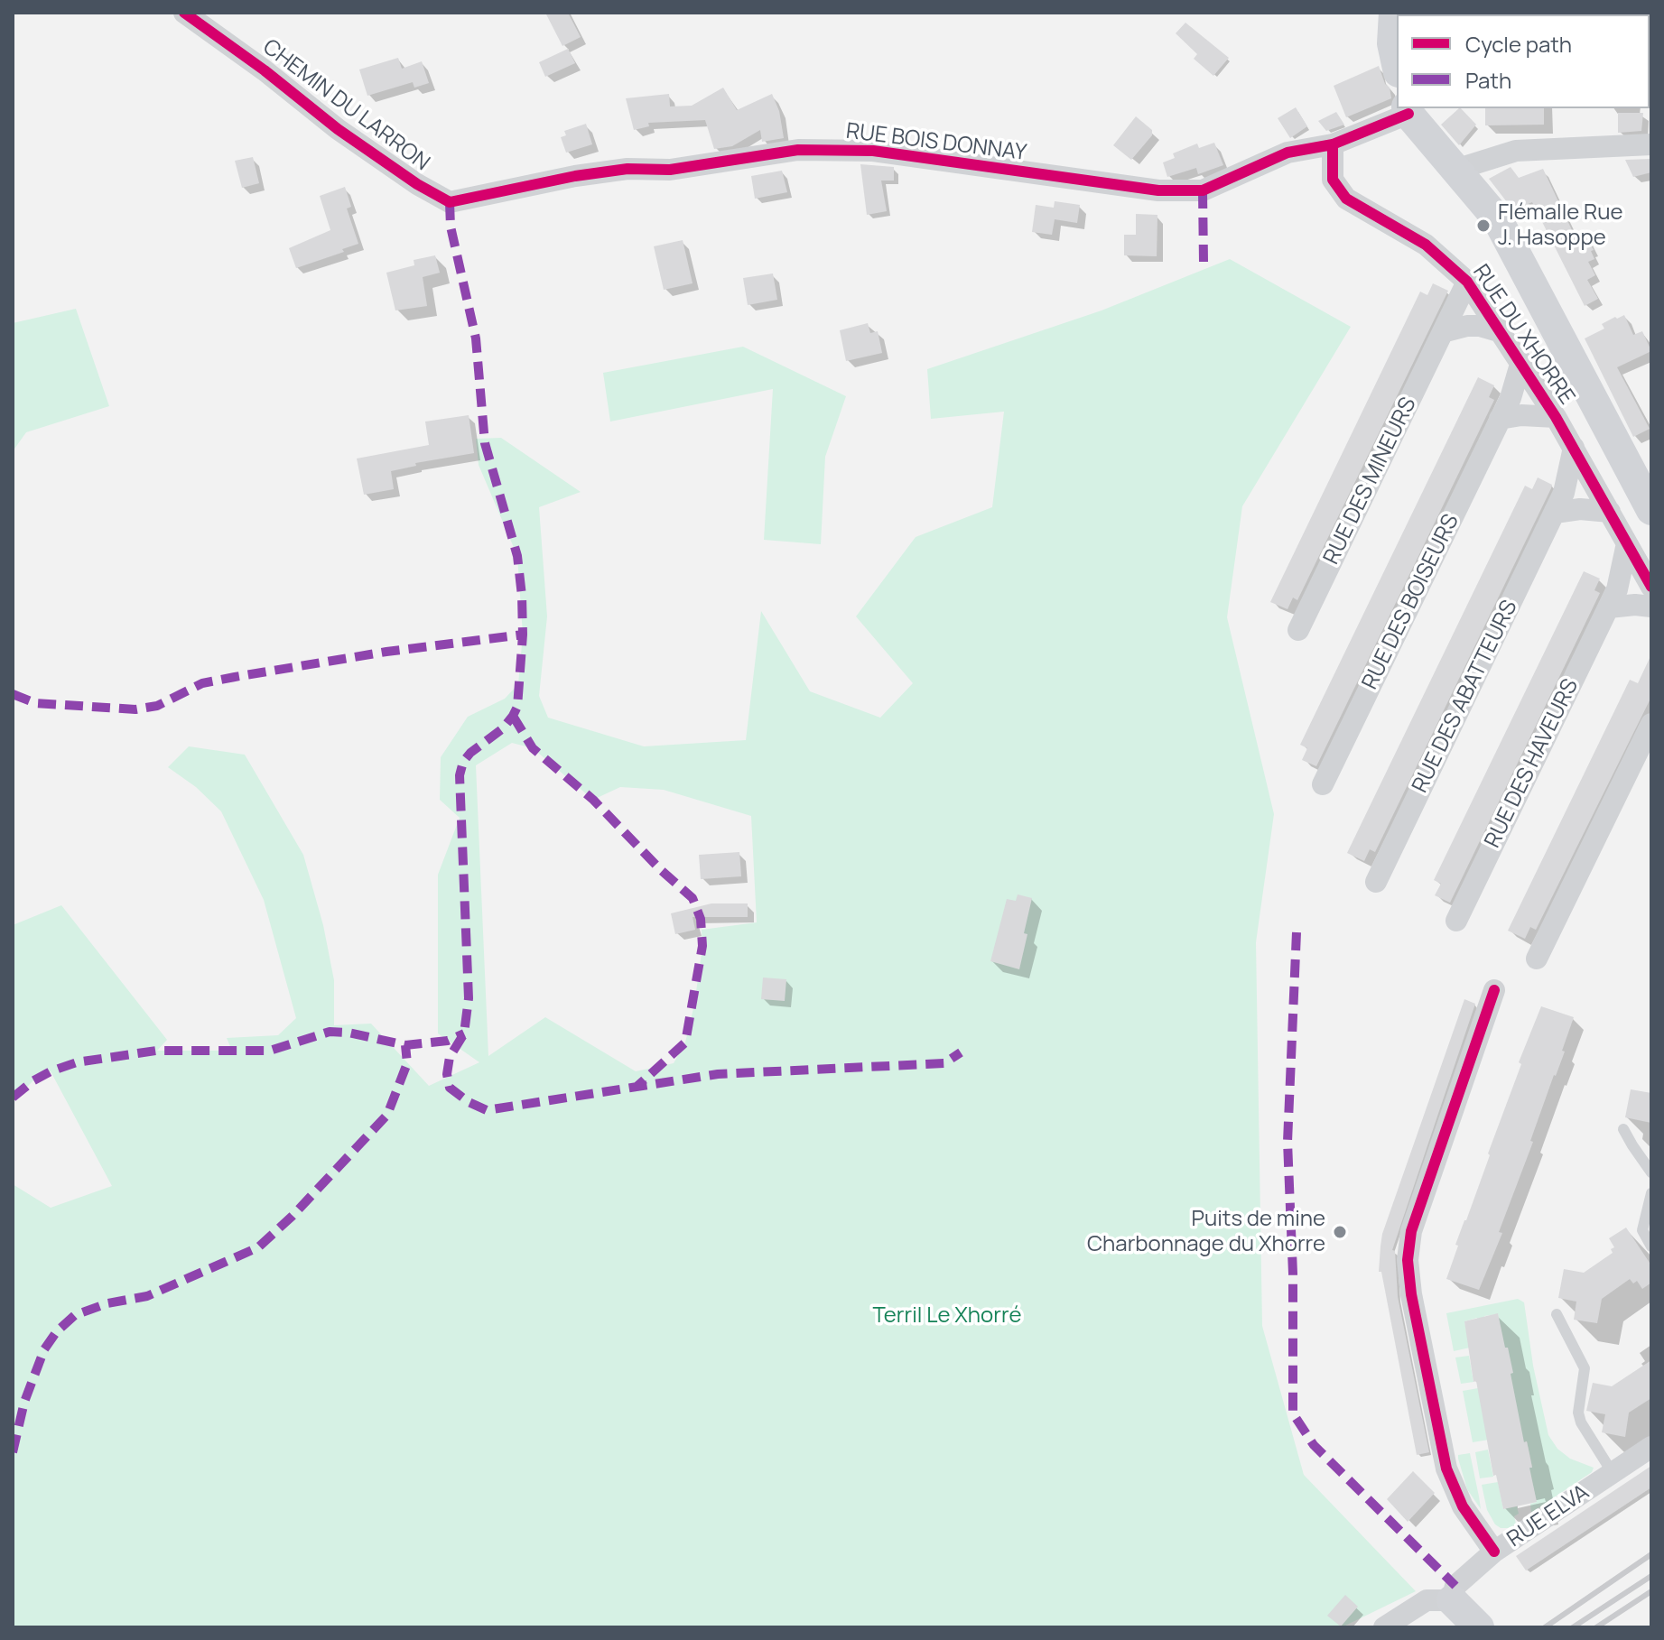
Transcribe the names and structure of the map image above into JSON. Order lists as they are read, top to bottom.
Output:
{
  "streets": {
    "street": [
      "CHEMIN DU LARRON",
      "RUE BOIS DONNAY",
      "RUE DU XHORRE",
      "RUE DES MINEURS",
      "RUE DES BOISEURS",
      "RUE DES ABATTEURS",
      "RUE DES HAVEURS",
      "RUE ELVA"
    ]
  },
  "crossings": [
    ["CHEMIN DU LARRON", "RUE BOIS DONNAY"],
    ["RUE BOIS DONNAY", "RUE DU XHORRE"],
    ["RUE DU XHORRE", "RUE DES MINEURS"],
    ["RUE DU XHORRE", "RUE DES BOISEURS"],
    ["RUE DU XHORRE", "RUE DES ABATTEURS"],
    ["RUE DU XHORRE", "RUE DES HAVEURS"]
  ],
  "parks": ["Terril Le Xhorré"],
  "places": ["Flémalle Rue J. Hasoppe", "Puits de mine Charbonnage du Xhorre"],
  "legend": ["Cycle path", "Path"]
}
